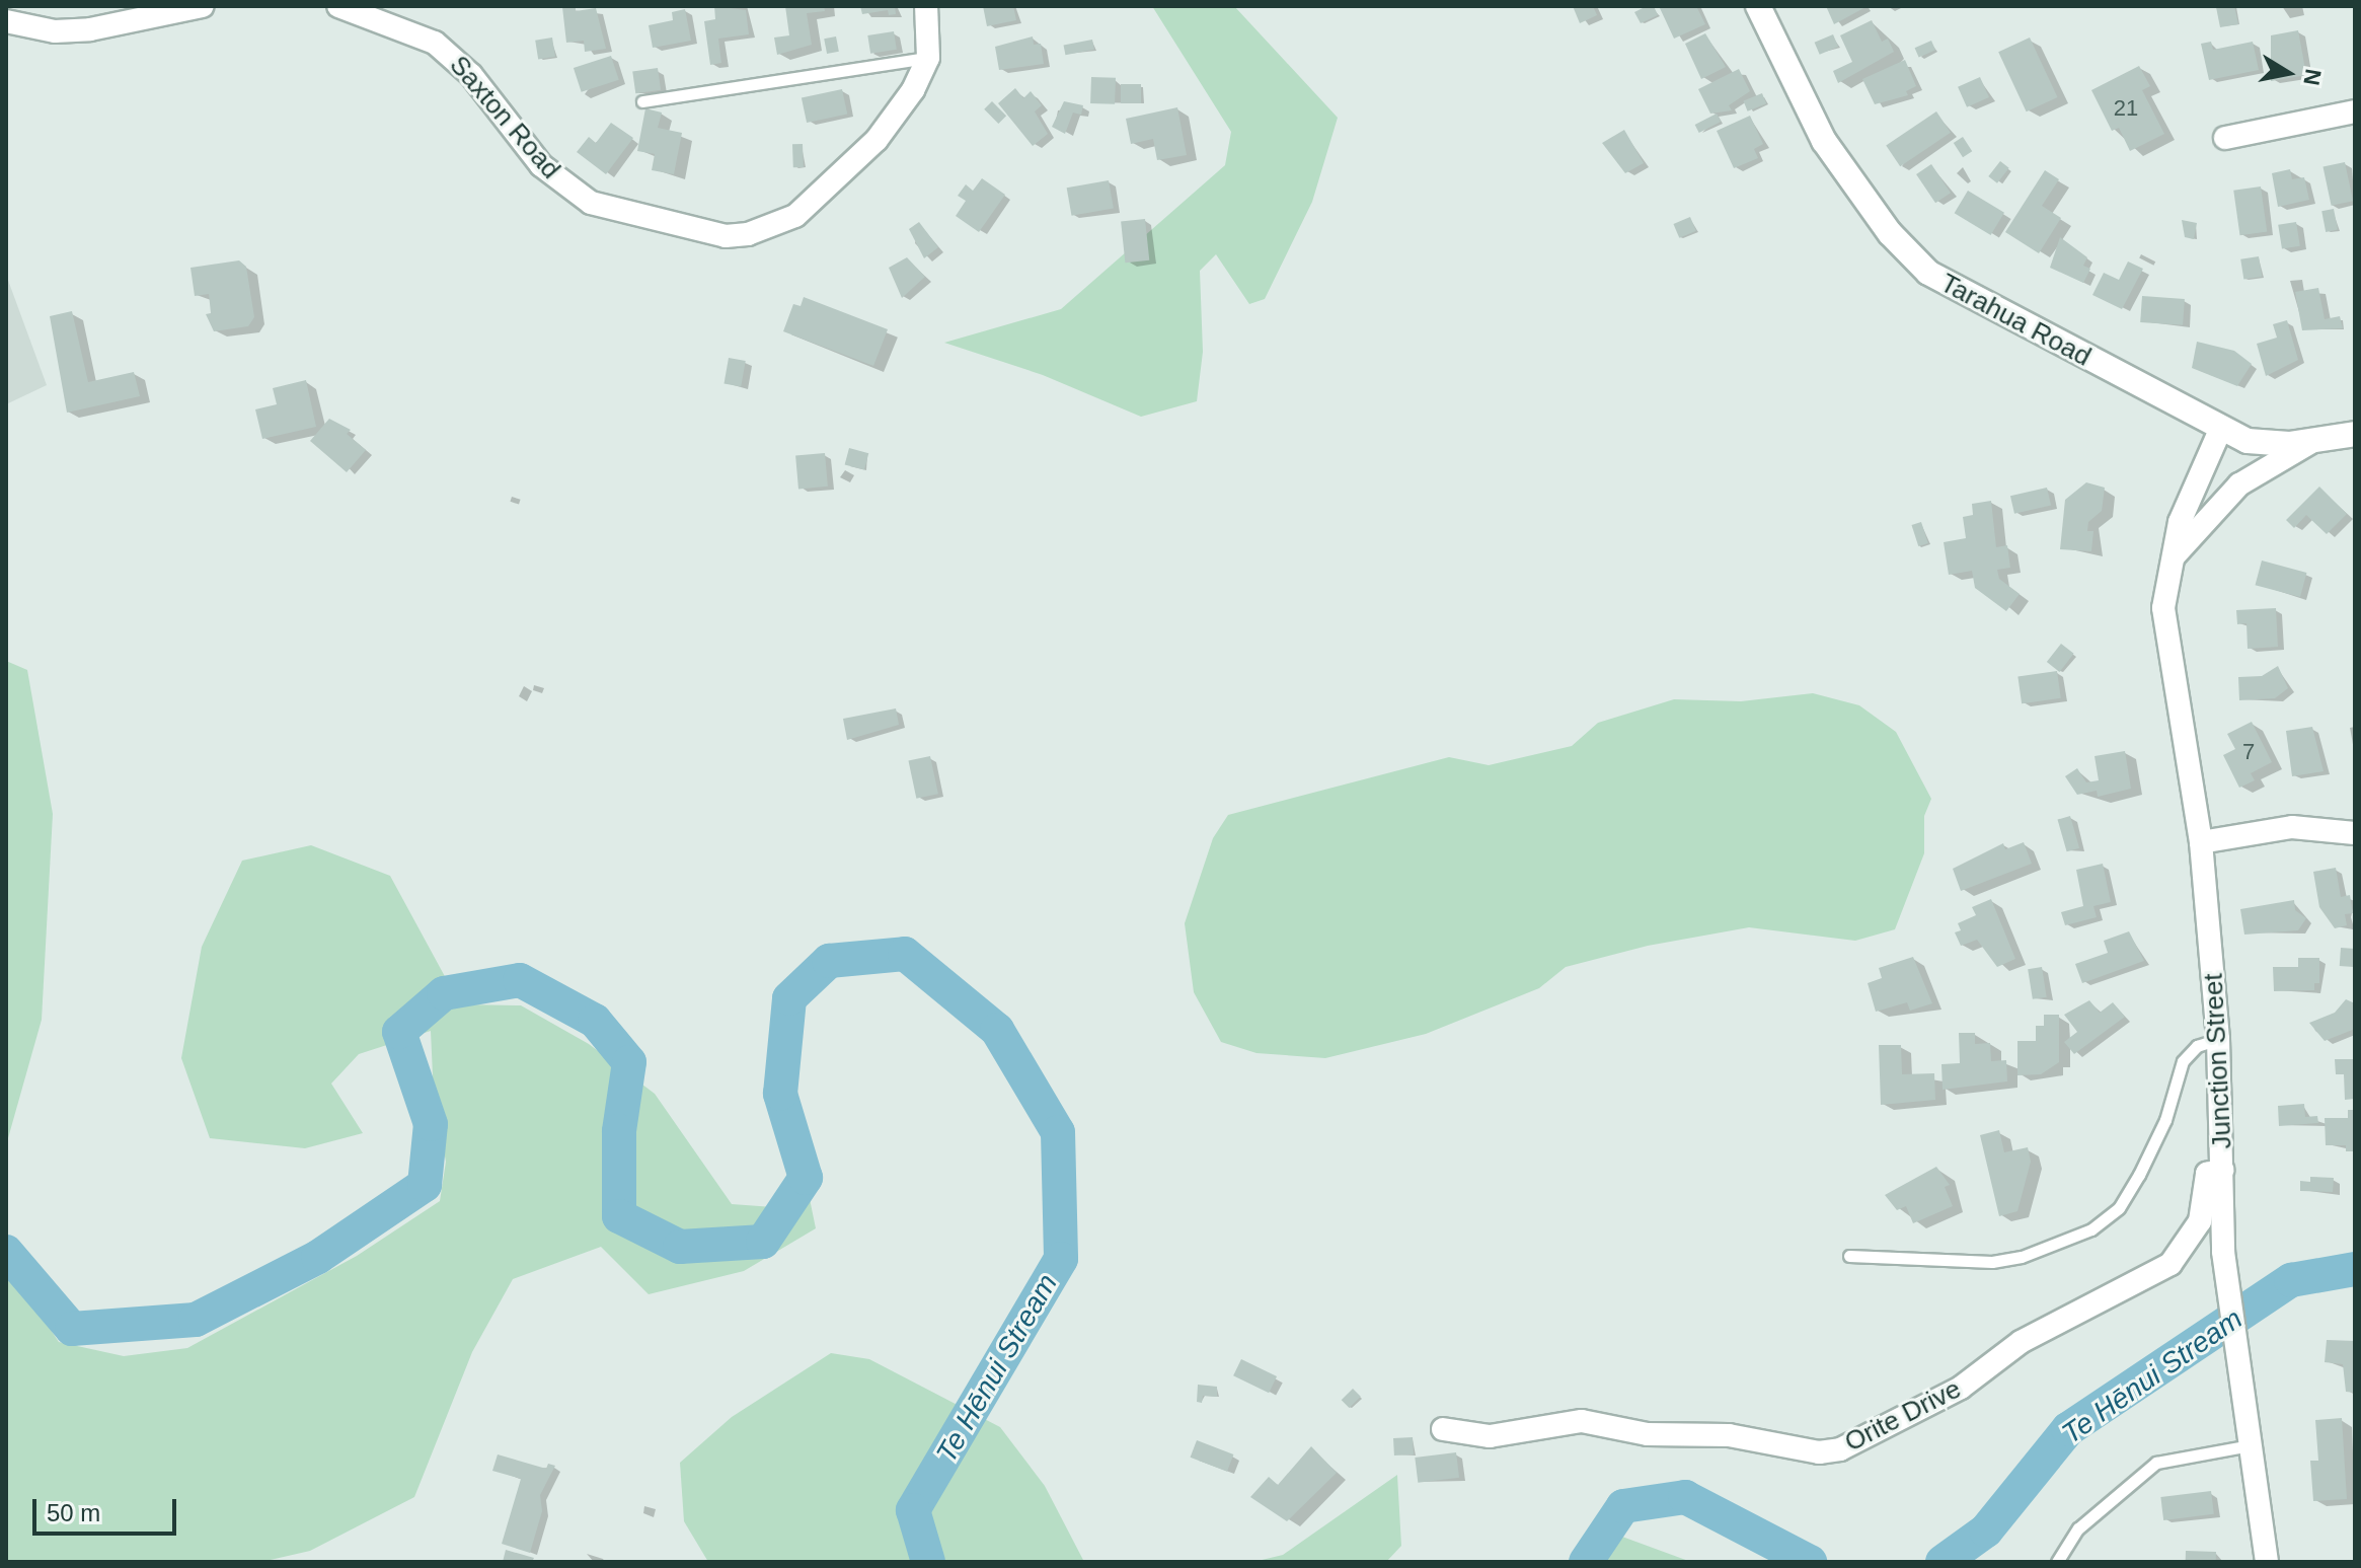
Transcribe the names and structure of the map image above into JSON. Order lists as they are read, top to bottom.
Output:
{
  "streets": {
    "street": [
      "Saxton Road",
      "Tarahua Road",
      "Junction Street",
      "Orite Drive"
    ]
  },
  "crossings": [
    ["Tarahua Road", "Junction Street"],
    ["Junction Street", "Orite Drive"]
  ],
  "water": ["Te Hēnui Stream"],
  "house_numbers": ["21", "7"],
  "scale_bar": "50 m",
  "north": "right"
}
